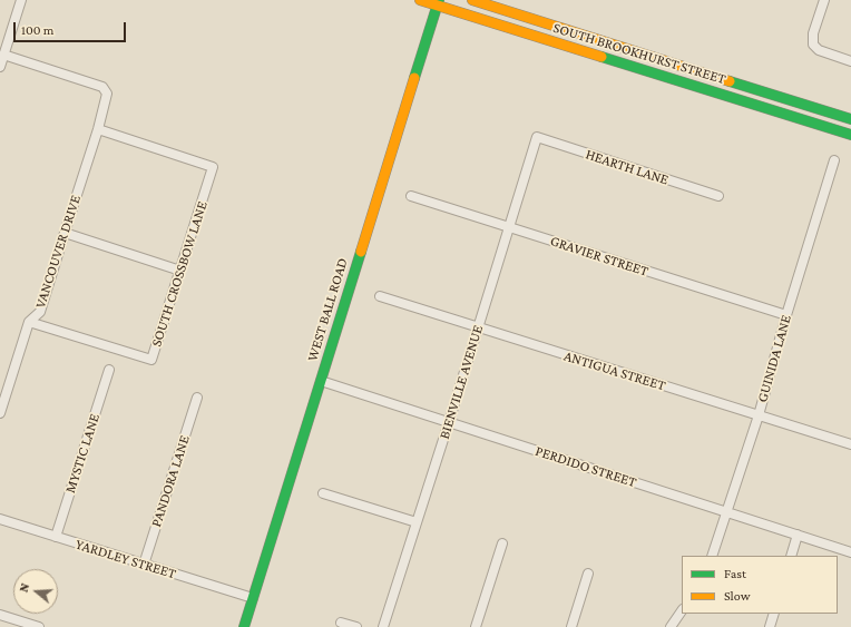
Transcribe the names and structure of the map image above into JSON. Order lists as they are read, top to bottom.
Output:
{
  "streets": {
    "main road": ["SOUTH BROOKHURST STREET", "WEST BALL ROAD"],
    "street": [
      "HEARTH LANE",
      "VANCOUVER DRIVE",
      "GRAVIER STREET",
      "SOUTH CROSSBOW LANE",
      "GUINIDA LANE",
      "ANTIGUA STREET",
      "BIENVILLE AVENUE",
      "MYSTIC LANE",
      "PERDIDO STREET",
      "PANDORA LANE",
      "YARDLEY STREET"
    ]
  },
  "crossings": [
    ["SOUTH BROOKHURST STREET", "WEST BALL ROAD"],
    ["HEARTH LANE", "BIENVILLE AVENUE"],
    ["VANCOUVER DRIVE", "SOUTH CROSSBOW LANE"],
    ["GRAVIER STREET", "GUINIDA LANE"],
    ["GRAVIER STREET", "BIENVILLE AVENUE"],
    ["WEST BALL ROAD", "PERDIDO STREET"],
    ["WEST BALL ROAD", "YARDLEY STREET"],
    ["GUINIDA LANE", "ANTIGUA STREET"],
    ["GUINIDA LANE", "PERDIDO STREET"],
    ["ANTIGUA STREET", "BIENVILLE AVENUE"],
    ["BIENVILLE AVENUE", "PERDIDO STREET"],
    ["MYSTIC LANE", "YARDLEY STREET"],
    ["PANDORA LANE", "YARDLEY STREET"]
  ],
  "legend": ["Fast", "Slow"],
  "scale_bar": "100 m",
  "north": "left"
}
